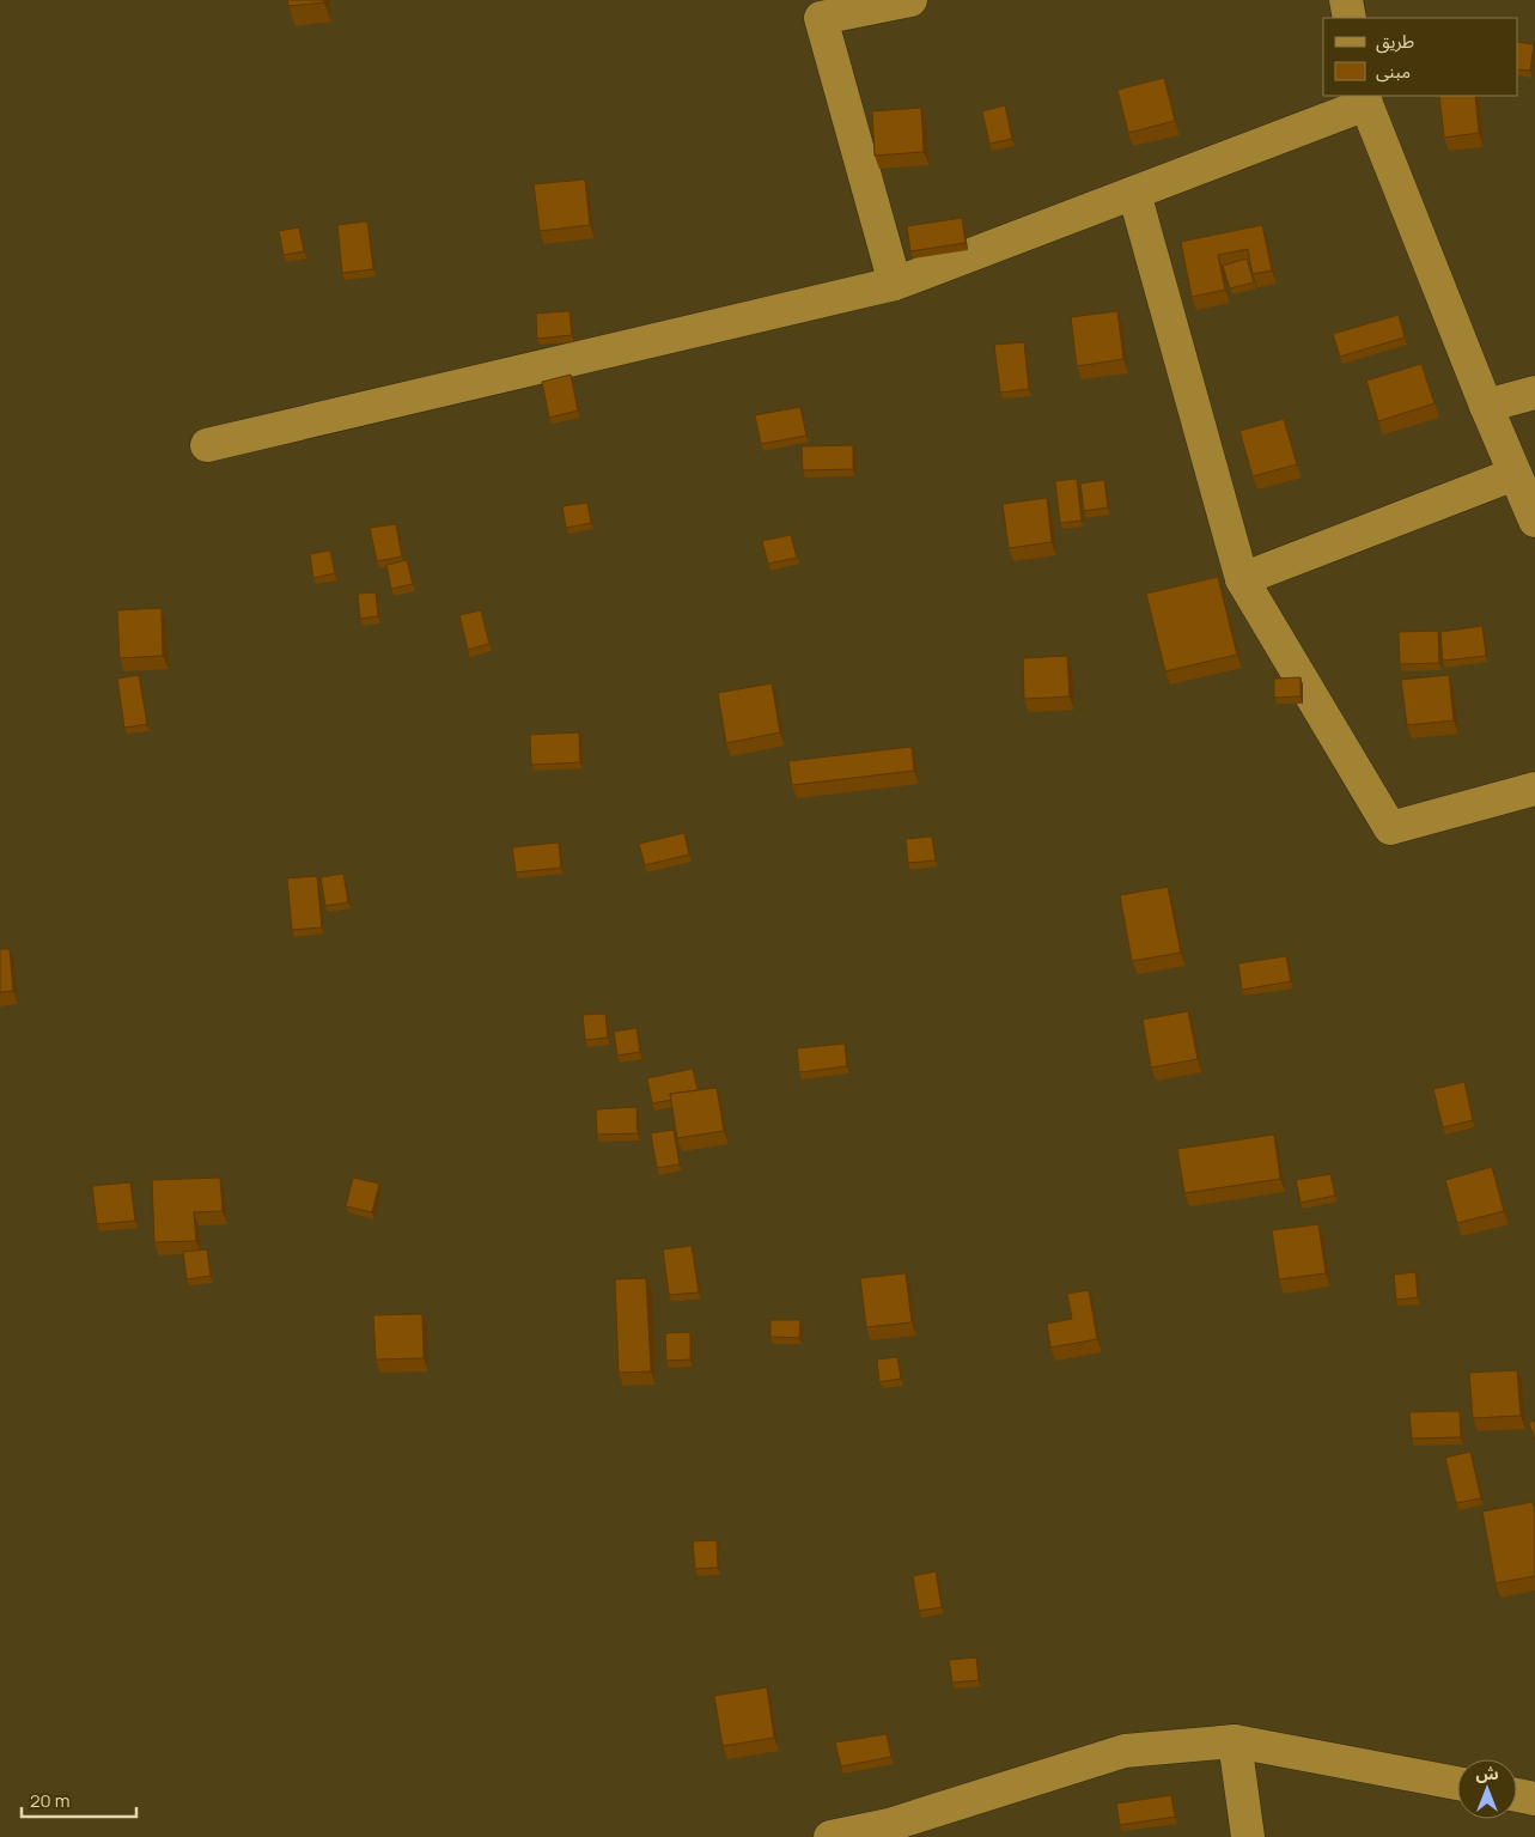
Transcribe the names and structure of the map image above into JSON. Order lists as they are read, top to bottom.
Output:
{
  "legend": ["طريق", "مبنى"],
  "scale_bar": "20 m",
  "north": "top"
}
